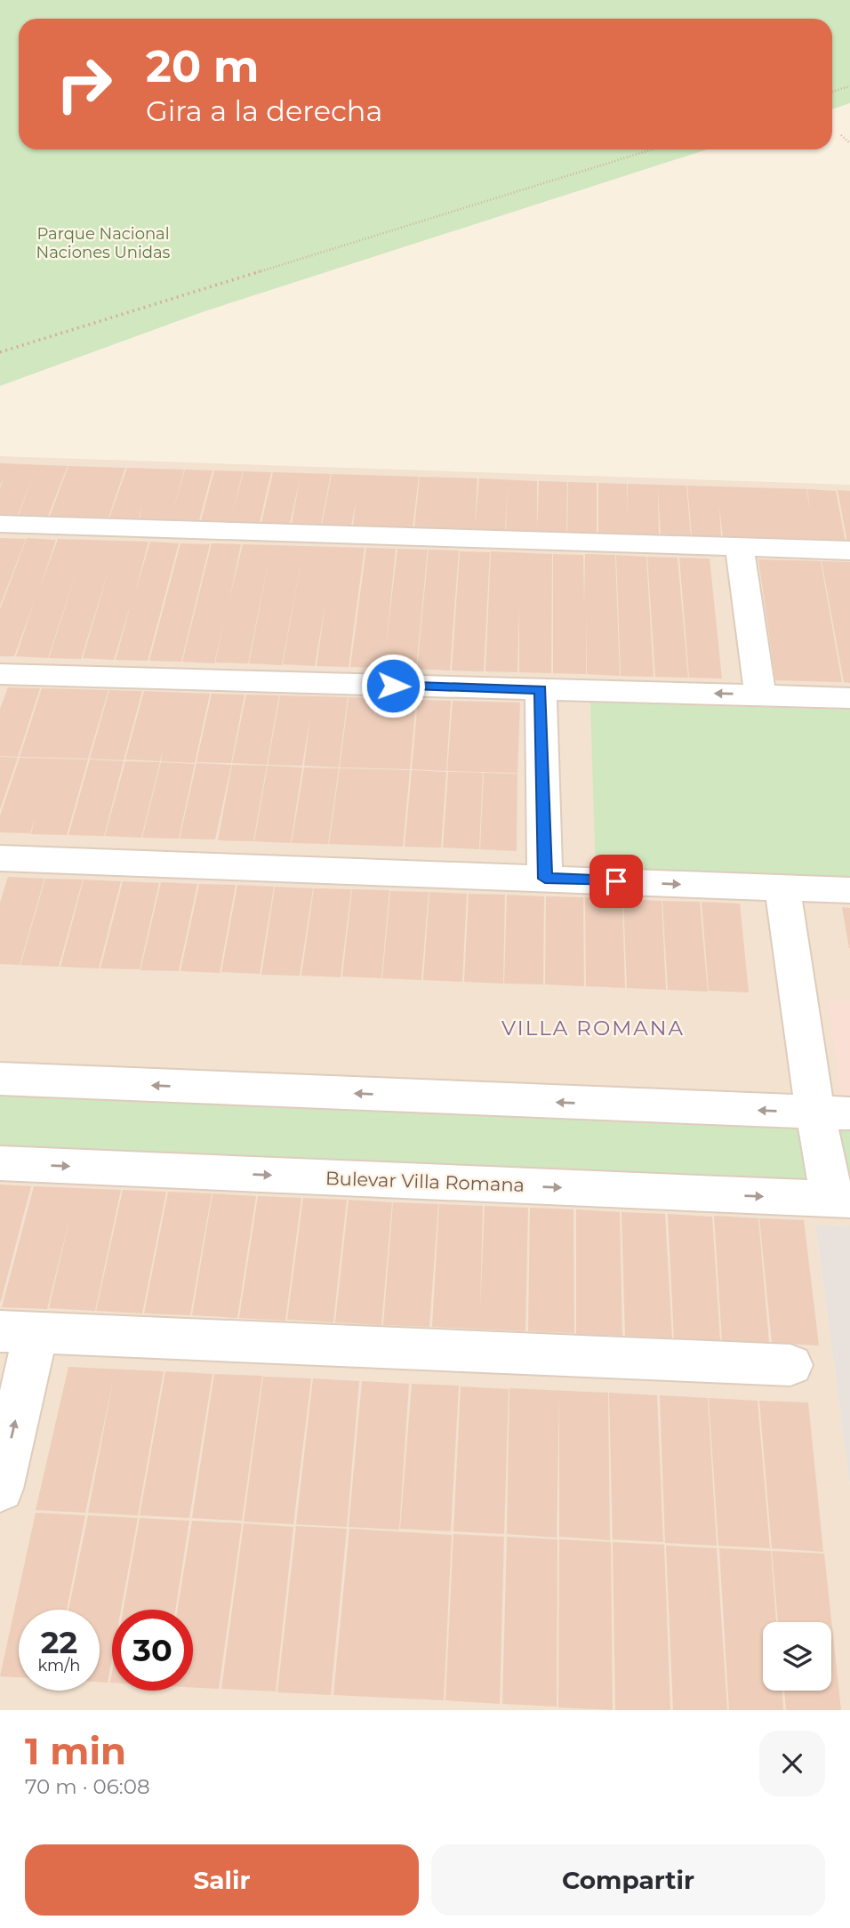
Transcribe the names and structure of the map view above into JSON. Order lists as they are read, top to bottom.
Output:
{
  "streets": {
    "street": ["Bulevar Villa Romana"]
  },
  "districts": ["VILLA ROMANA"],
  "parks": ["Parque Nacional Naciones Unidas"],
  "page": {
    "turn": ["20 m", "Gira a la derecha"],
    "speed": "22 km/h",
    "limit": "30",
    "heading": ["1 min", "70 m · 06:08"],
    "buttons": ["Salir", "Compartir"]
  }
}
